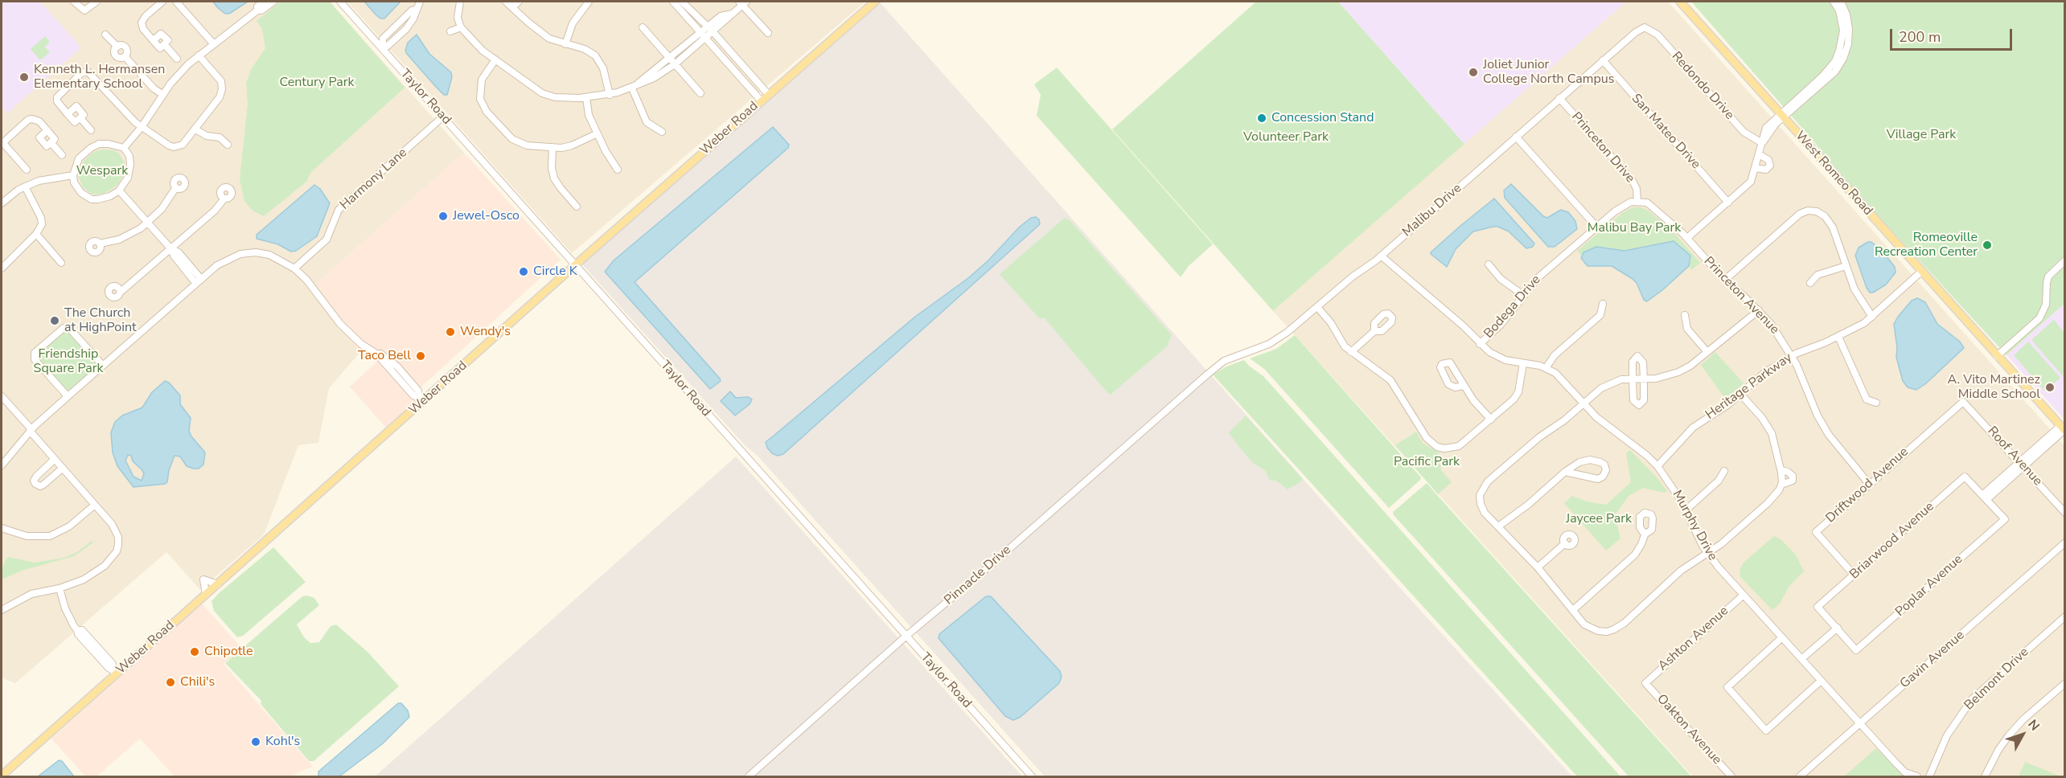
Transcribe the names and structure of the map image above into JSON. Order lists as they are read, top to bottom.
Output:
{
  "streets": {
    "main road": ["Weber Road", "West Romeo Road"],
    "street": [
      "Redondo Drive",
      "Taylor Road",
      "San Mateo Drive",
      "Princeton Drive",
      "Harmony Lane",
      "Malibu Drive",
      "Princeton Avenue",
      "Bodega Drive",
      "Heritage Parkway",
      "Roof Avenue",
      "Driftwood Avenue",
      "Murphy Drive",
      "Briarwood Avenue",
      "Pinnacle Drive",
      "Poplar Avenue",
      "Ashton Avenue",
      "Gavin Avenue",
      "Belmont Drive",
      "Oakton Avenue"
    ]
  },
  "crossings": [
    ["Redondo Drive", "Malibu Drive"],
    ["Taylor Road", "Weber Road"],
    ["Taylor Road", "Harmony Lane"],
    ["Taylor Road", "Pinnacle Drive"],
    ["San Mateo Drive", "Malibu Drive"],
    ["Princeton Drive", "Malibu Drive"],
    ["Princeton Drive", "Princeton Avenue"],
    ["Princeton Drive", "Bodega Drive"],
    ["West Romeo Road", "Heritage Parkway"],
    ["Malibu Drive", "Murphy Drive"],
    ["Malibu Drive", "Pinnacle Drive"],
    ["Princeton Avenue", "Bodega Drive"],
    ["Princeton Avenue", "Heritage Parkway"],
    ["Princeton Avenue", "Driftwood Avenue"],
    ["Bodega Drive", "Murphy Drive"],
    ["Heritage Parkway", "Murphy Drive"],
    ["Roof Avenue", "Driftwood Avenue"],
    ["Driftwood Avenue", "Briarwood Avenue"],
    ["Murphy Drive", "Ashton Avenue"],
    ["Murphy Drive", "Gavin Avenue"],
    ["Briarwood Avenue", "Poplar Avenue"],
    ["Ashton Avenue", "Oakton Avenue"]
  ],
  "parks": [
    "Century Park",
    "Village Park",
    "Volunteer Park",
    "Wespark",
    "Malibu Bay Park",
    "Friendship Square Park",
    "Pacific Park",
    "Jaycee Park"
  ],
  "places": [
    "Joliet Junior College North Campus",
    "Kenneth L. Hermansen Elementary School",
    "Concession Stand",
    "Jewel-Osco",
    "Romeoville Recreation Center",
    "Circle K",
    "The Church at HighPoint",
    "Wendy's",
    "Taco Bell",
    "A. Vito Martinez Middle School",
    "Chipotle",
    "Chili's",
    "Kohl's"
  ],
  "scale_bar": "200 m",
  "north": "top right"
}
